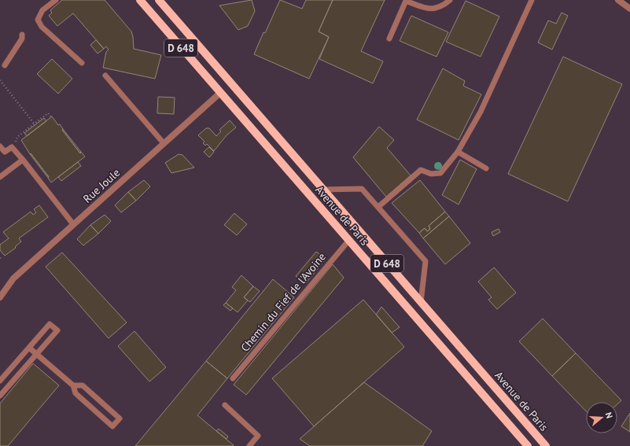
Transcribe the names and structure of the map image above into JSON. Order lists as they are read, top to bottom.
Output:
{
  "streets": {
    "main road": ["D 648", "Avenue de Paris"],
    "street": ["Rue Joule"],
    "lane": ["Chemin du Fief de l'Avoine"]
  },
  "crossings": [
    ["Rue Joule", "Avenue de Paris"],
    ["Avenue de Paris", "Chemin du Fief de l'Avoine"]
  ],
  "north": "right"
}
